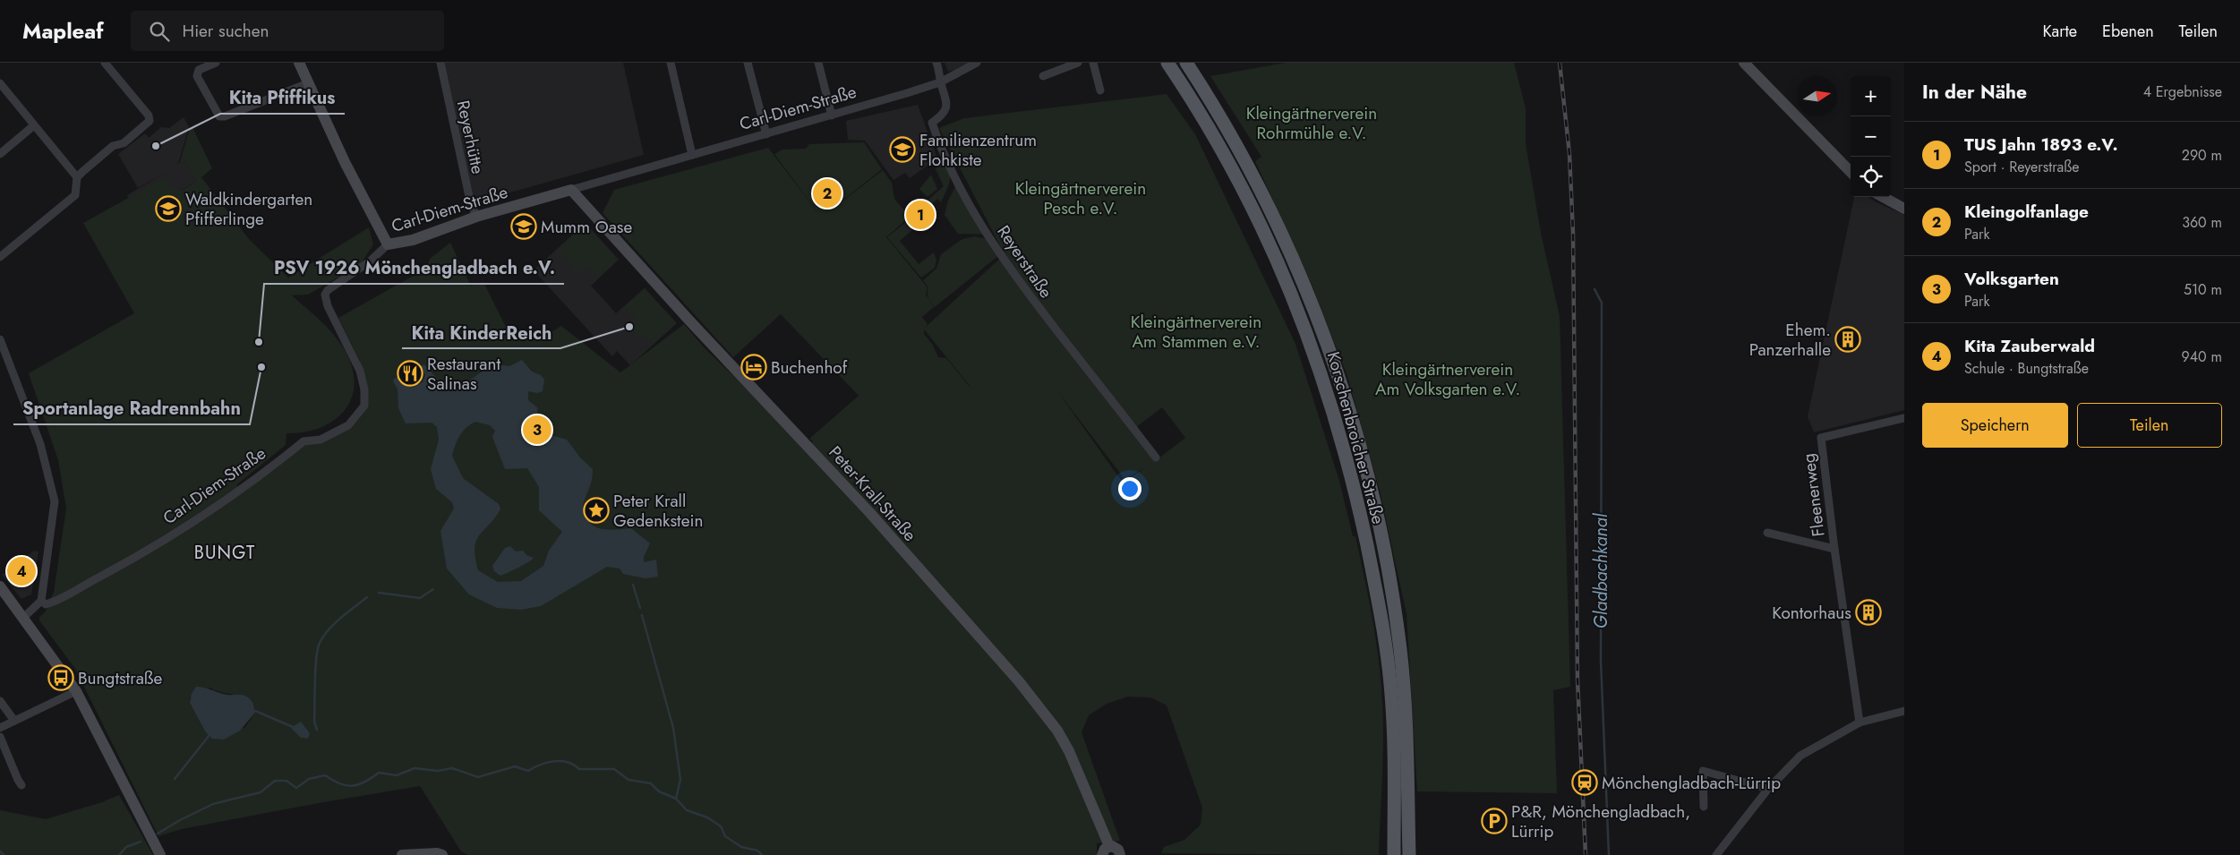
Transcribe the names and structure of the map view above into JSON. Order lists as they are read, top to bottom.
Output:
{
  "streets": {
    "main road": ["Korschenbroicher Straße"],
    "street": [
      "Carl-Diem-Straße",
      "Reyerhütte",
      "Reyerstraße",
      "Peter-Krall-Straße",
      "Fleenerweg"
    ]
  },
  "crossings": [
    ["Carl-Diem-Straße", "Reyerhütte"],
    ["Carl-Diem-Straße", "Reyerstraße"],
    ["Carl-Diem-Straße", "Peter-Krall-Straße"]
  ],
  "districts": ["BUNGT"],
  "water": ["Gladbachkanal"],
  "parks": [
    "Kleingärtnerverein Rohrmühle e.V.",
    "Kleingärtnerverein Pesch e.V.",
    "Kleingärtnerverein Am Stammen e.V.",
    "Kleingärtnerverein Am Volksgarten e.V."
  ],
  "places": {
    "other": [
      "Kita Pfiffikus",
      "Kita KinderReich",
      "PSV 1926 Mönchengladbach e.V.",
      "Sportanlage Radrennbahn"
    ],
    "school or university": ["Familienzentrum Flohkiste", "Waldkindergarten Pfifferlinge", "Mumm Oase"],
    "building": ["Ehem. Panzerhalle", "Kontorhaus"],
    "hotel": ["Buchenhof"],
    "restaurant": ["Restaurant Salinas"],
    "place": ["Peter Krall Gedenkstein"],
    "bus stop": ["Bungtstraße"],
    "station": ["Mönchengladbach-Lürrip"],
    "parking": ["P&R, Mönchengladbach, Lürrip"]
  },
  "north": "right",
  "page": {
    "header": "Mapleaf",
    "search": "Hier suchen",
    "nav": ["Karte", "Ebenen", "Teilen"],
    "heading": ["In der Nähe", "4 Ergebnisse"],
    "map_buttons": ["+", "−"],
    "list": [
      {
        "mark": "1",
        "name": "TUS Jahn 1893 e.V.",
        "note": "Sport · Reyerstraße",
        "value": "290 m"
      },
      {
        "mark": "2",
        "name": "Kleingolfanlage",
        "note": "Park",
        "value": "360 m"
      },
      {
        "mark": "3",
        "name": "Volksgarten",
        "note": "Park",
        "value": "510 m"
      },
      {
        "mark": "4",
        "name": "Kita Zauberwald",
        "note": "Schule · Bungtstraße",
        "value": "940 m"
      }
    ],
    "pins": [
      "2",
      "1",
      "3",
      "4"
    ],
    "buttons": ["Speichern", "Teilen"]
  }
}
